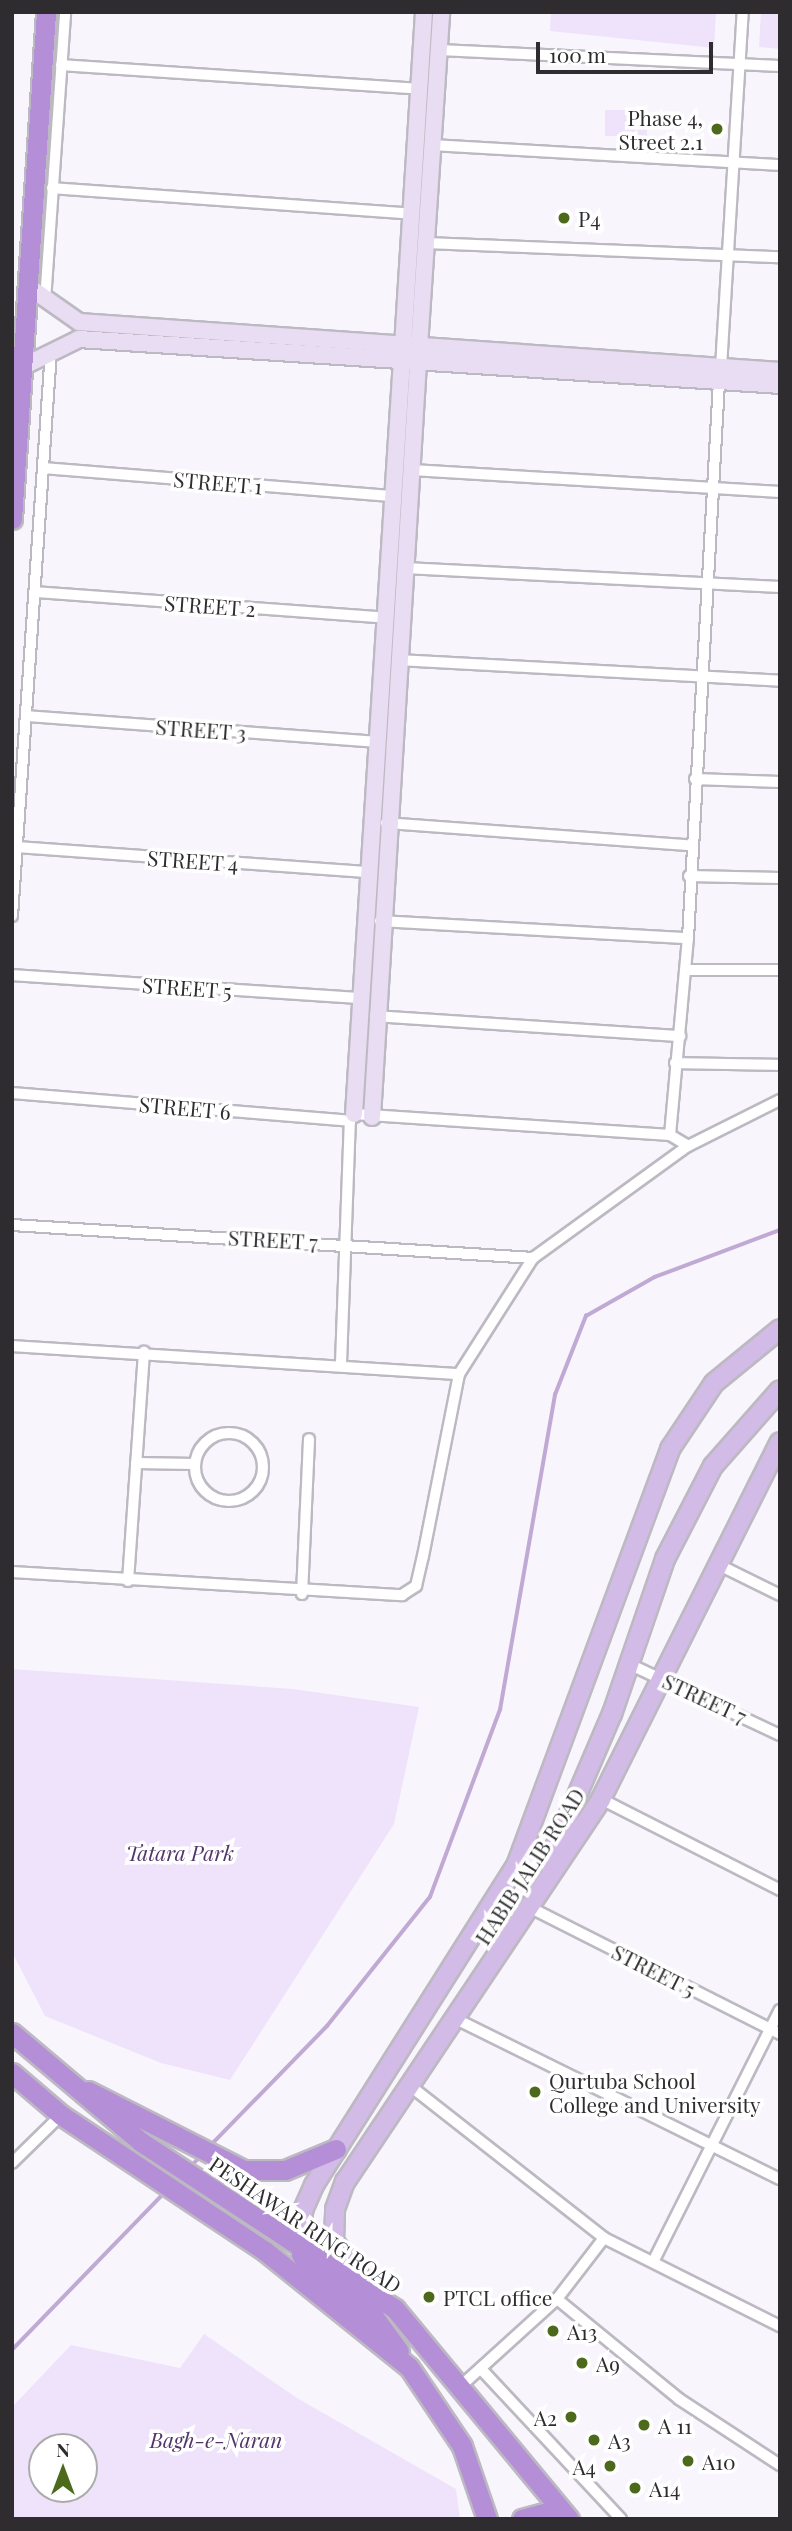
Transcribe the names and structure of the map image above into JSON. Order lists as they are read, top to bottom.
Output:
{
  "streets": {
    "highway": ["PESHAWAR RING ROAD"],
    "main road": ["HABIB JALIB ROAD"],
    "street": [
      "STREET 1",
      "STREET 2",
      "STREET 3",
      "STREET 4",
      "STREET 5",
      "STREET 6",
      "STREET 7"
    ]
  },
  "crossings": [
    ["STREET 5", "HABIB JALIB ROAD"],
    ["STREET 7", "HABIB JALIB ROAD"],
    ["HABIB JALIB ROAD", "PESHAWAR RING ROAD"]
  ],
  "parks": ["Tatara Park", "Bagh-e-Naran"],
  "places": [
    "Phase 4, Street 2.1",
    "P4",
    "Qurtuba School College and University",
    "PTCL office",
    "A13",
    "A9",
    "A2",
    "A 11",
    "A3",
    "A10",
    "A4",
    "A14"
  ],
  "scale_bar": "100 m",
  "north": "top"
}
